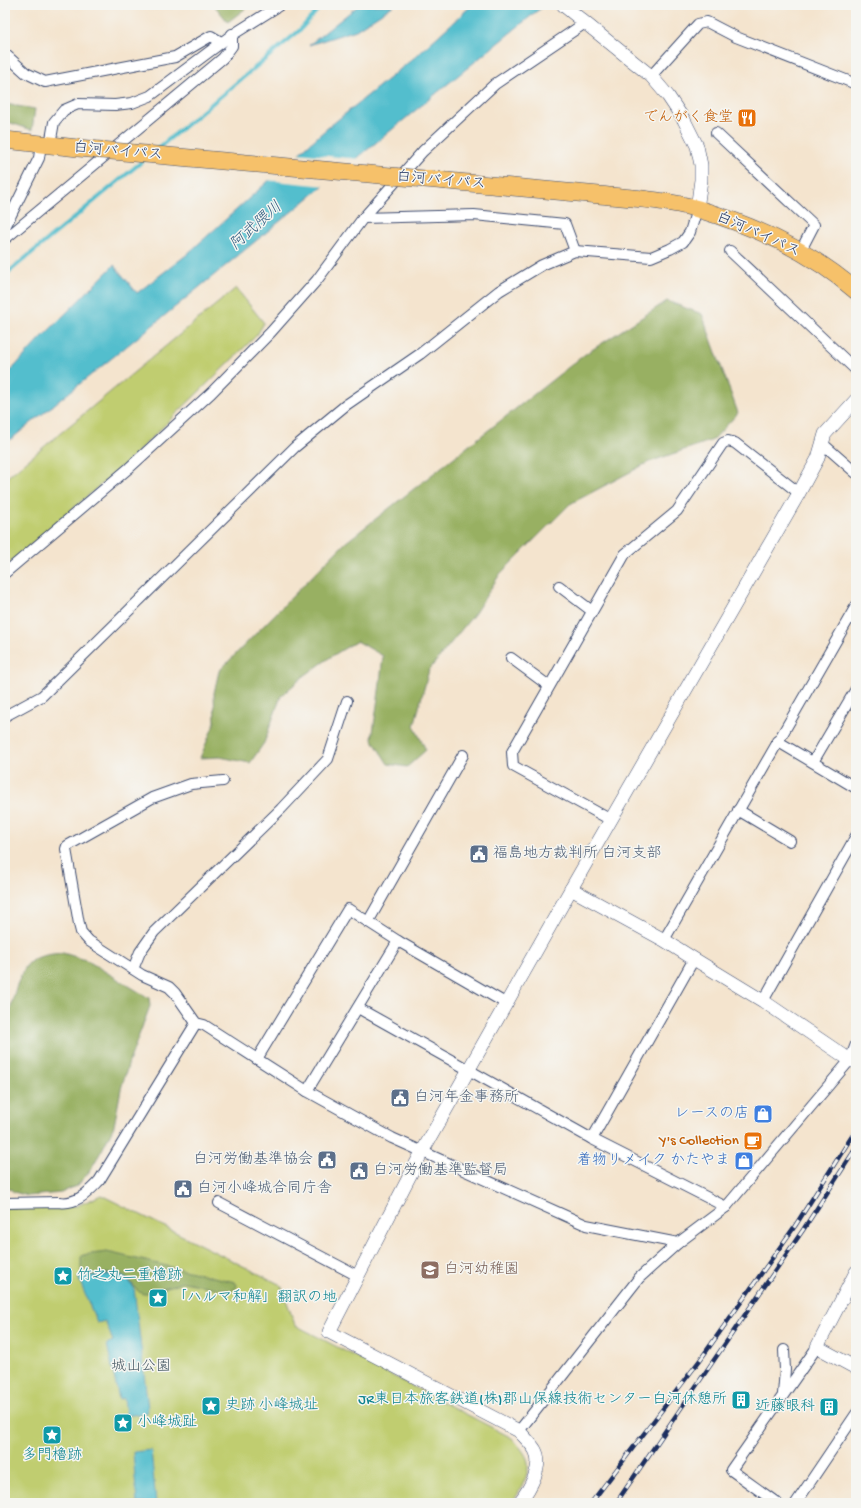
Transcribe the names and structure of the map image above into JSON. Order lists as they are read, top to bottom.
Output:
{
  "streets": {
    "highway": ["白河バイパス"]
  },
  "water": ["阿武隈川"],
  "parks": ["城山公園"],
  "places": {
    "restaurant": ["でんがく食堂"],
    "public building": [
      "福島地方裁判所 白河支部",
      "白河年金事務所",
      "白河労働基準協会",
      "白河労働基準監督局",
      "白河小峰城合同庁舎"
    ],
    "shop": ["レースの店", "着物リメイク かたやま"],
    "cafe": ["Y's Collection"],
    "school or university": ["白河幼稚園"],
    "place": [
      "竹之丸二重櫓跡",
      "「ハルマ和解」翻訳の地",
      "史跡 小峰城址",
      "小峰城趾",
      "多門櫓跡"
    ],
    "building": ["JR東日本旅客鉄道(株)郡山保線技術センター白河休憩所", "近藤眼科"]
  }
}
